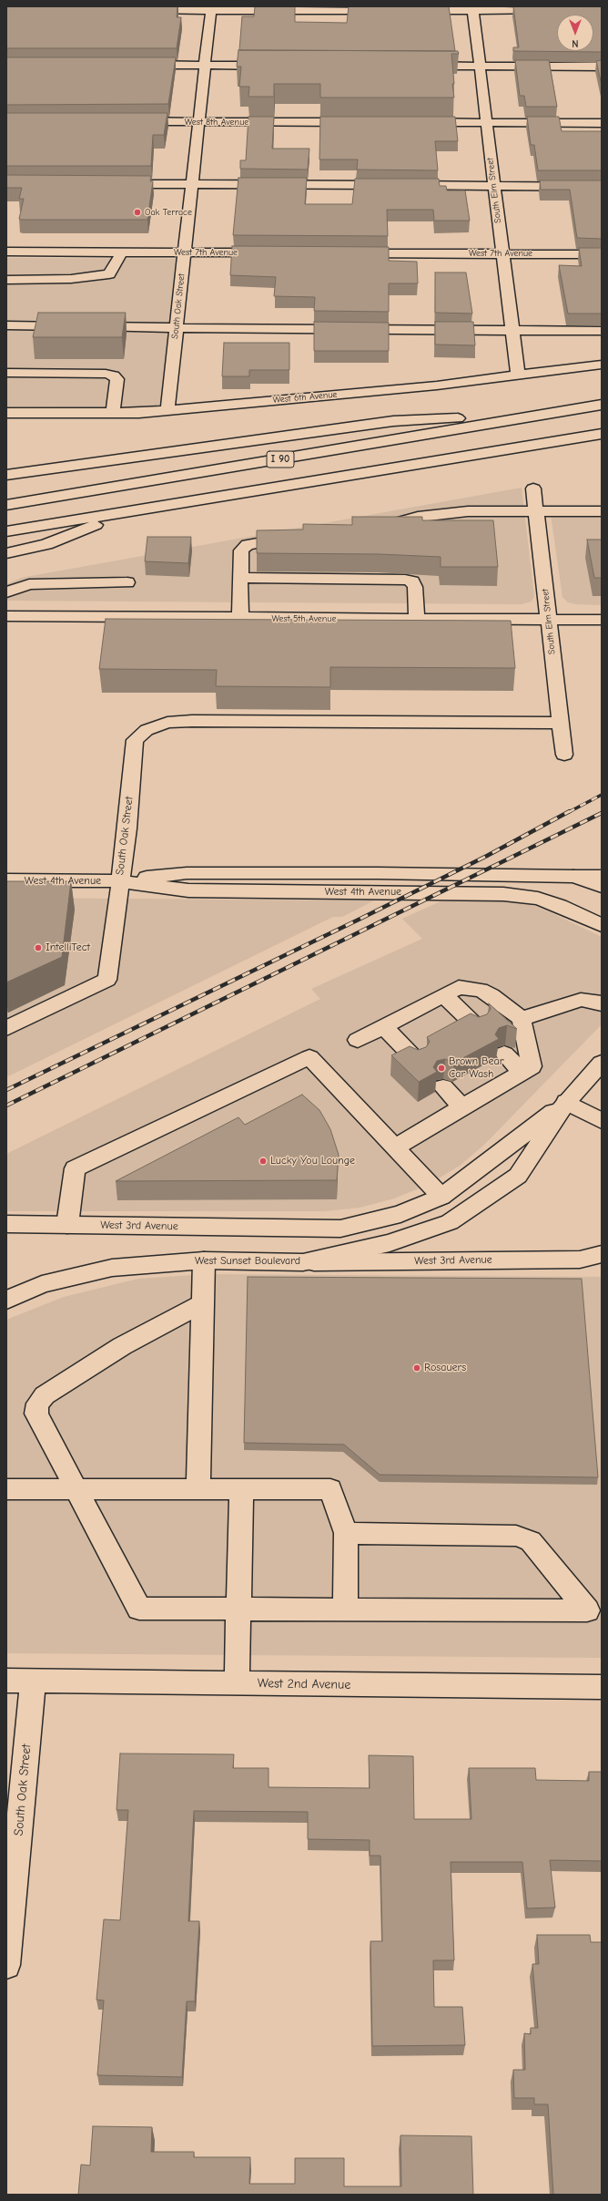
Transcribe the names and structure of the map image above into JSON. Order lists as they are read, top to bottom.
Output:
{
  "streets": {
    "main road": [
      "West 8th Avenue",
      "South Elm Street",
      "West 7th Avenue",
      "South Oak Street",
      "West 6th Avenue",
      "I 90",
      "West 5th Avenue",
      "West 4th Avenue",
      "West 3rd Avenue",
      "West Sunset Boulevard",
      "West 2nd Avenue"
    ]
  },
  "crossings": [
    ["West 8th Avenue", "South Oak Street"],
    ["South Elm Street", "West 7th Avenue"],
    ["South Elm Street", "South Oak Street"],
    ["South Elm Street", "West 6th Avenue"],
    ["South Elm Street", "West 5th Avenue"],
    ["West 7th Avenue", "South Oak Street"],
    ["South Oak Street", "West 6th Avenue"],
    ["South Oak Street", "West 4th Avenue"],
    ["South Oak Street", "West 2nd Avenue"],
    ["West 3rd Avenue", "West Sunset Boulevard"]
  ],
  "places": [
    "Oak Terrace",
    "IntelliTect",
    "Brown Bear Car Wash",
    "Lucky You Lounge",
    "Rosauers"
  ],
  "north": "bottom"
}
